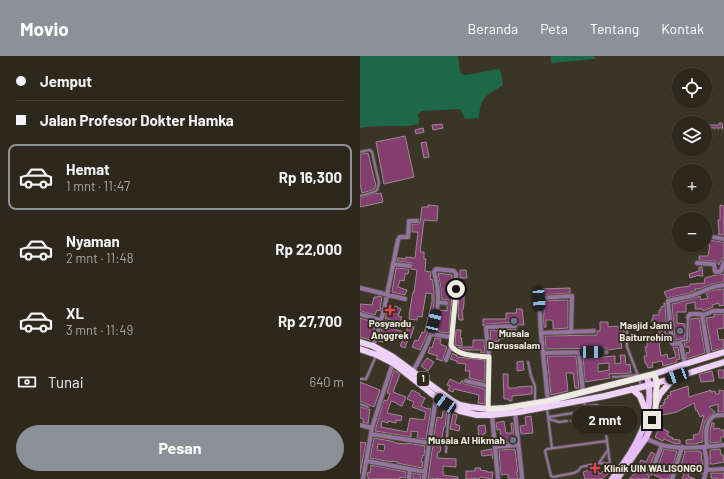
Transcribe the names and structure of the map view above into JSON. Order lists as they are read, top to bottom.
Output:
{
  "streets": {
    "highway": ["1"]
  },
  "places": {
    "health": ["Posyandu Anggrek", "Klinik UIN WALISONGO"],
    "other": ["Musala Darussalam", "Masjid Jami Baiturrohim", "Musala Al Hikmah"]
  },
  "page": {
    "header": "Movio",
    "nav": [
      "Beranda",
      "Peta",
      "Tentang",
      "Kontak"
    ],
    "banner": ["Jemput", "Jalan Profesor Dokter Hamka"],
    "map_buttons": ["+", "−"],
    "list": [
      {
        "name": "Hemat",
        "note": "1 mnt · 11:47",
        "value": "Rp 16,300"
      },
      {
        "name": "Nyaman",
        "note": "2 mnt · 11:48",
        "value": "Rp 22,000"
      },
      {
        "name": "XL",
        "note": "3 mnt · 11:49",
        "value": "Rp 27,700"
      }
    ],
    "pay": ["Tunai", "640 m"],
    "bubble": "2 mnt",
    "buttons": "Pesan"
  }
}
